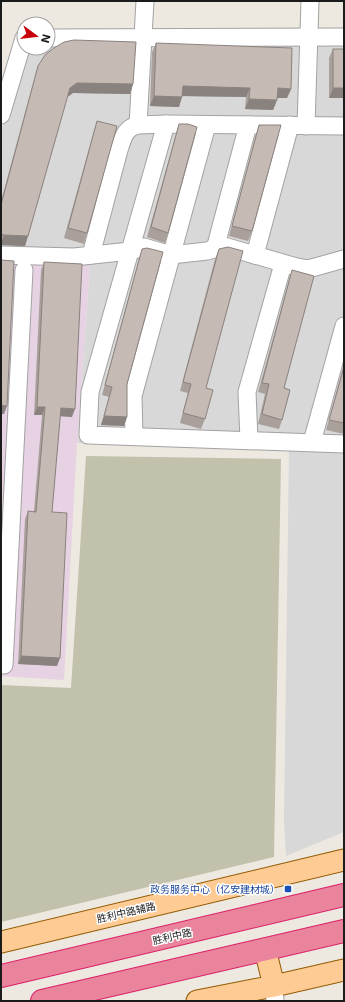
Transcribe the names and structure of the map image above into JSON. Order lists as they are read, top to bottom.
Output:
{
  "streets": {
    "highway": ["胜利中路"],
    "main road": ["胜利中路辅路"]
  },
  "places": {
    "transit": ["政务服务中心（亿安建材城）"]
  },
  "north": "right"
}
